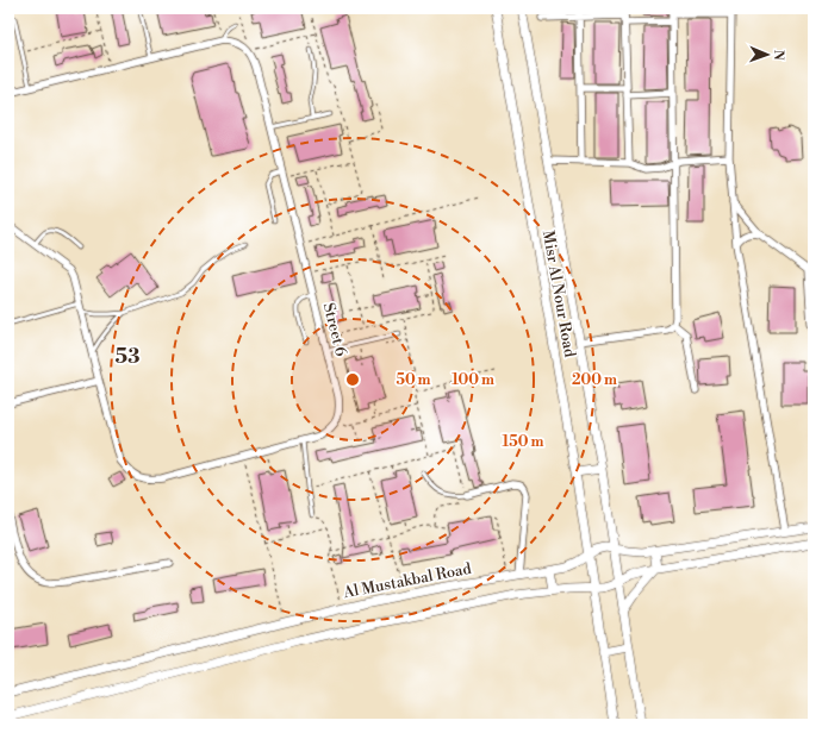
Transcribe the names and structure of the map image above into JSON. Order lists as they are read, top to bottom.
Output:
{
  "streets": {
    "street": ["Misr Al Nour Road", "Street 6", "Al Mustakbal Road"]
  },
  "crossings": [
    ["Misr Al Nour Road", "Al Mustakbal Road"]
  ],
  "districts": ["53"],
  "north": "right",
  "rings": [
    "50 m",
    "100 m",
    "200 m",
    "150 m"
  ]
}
